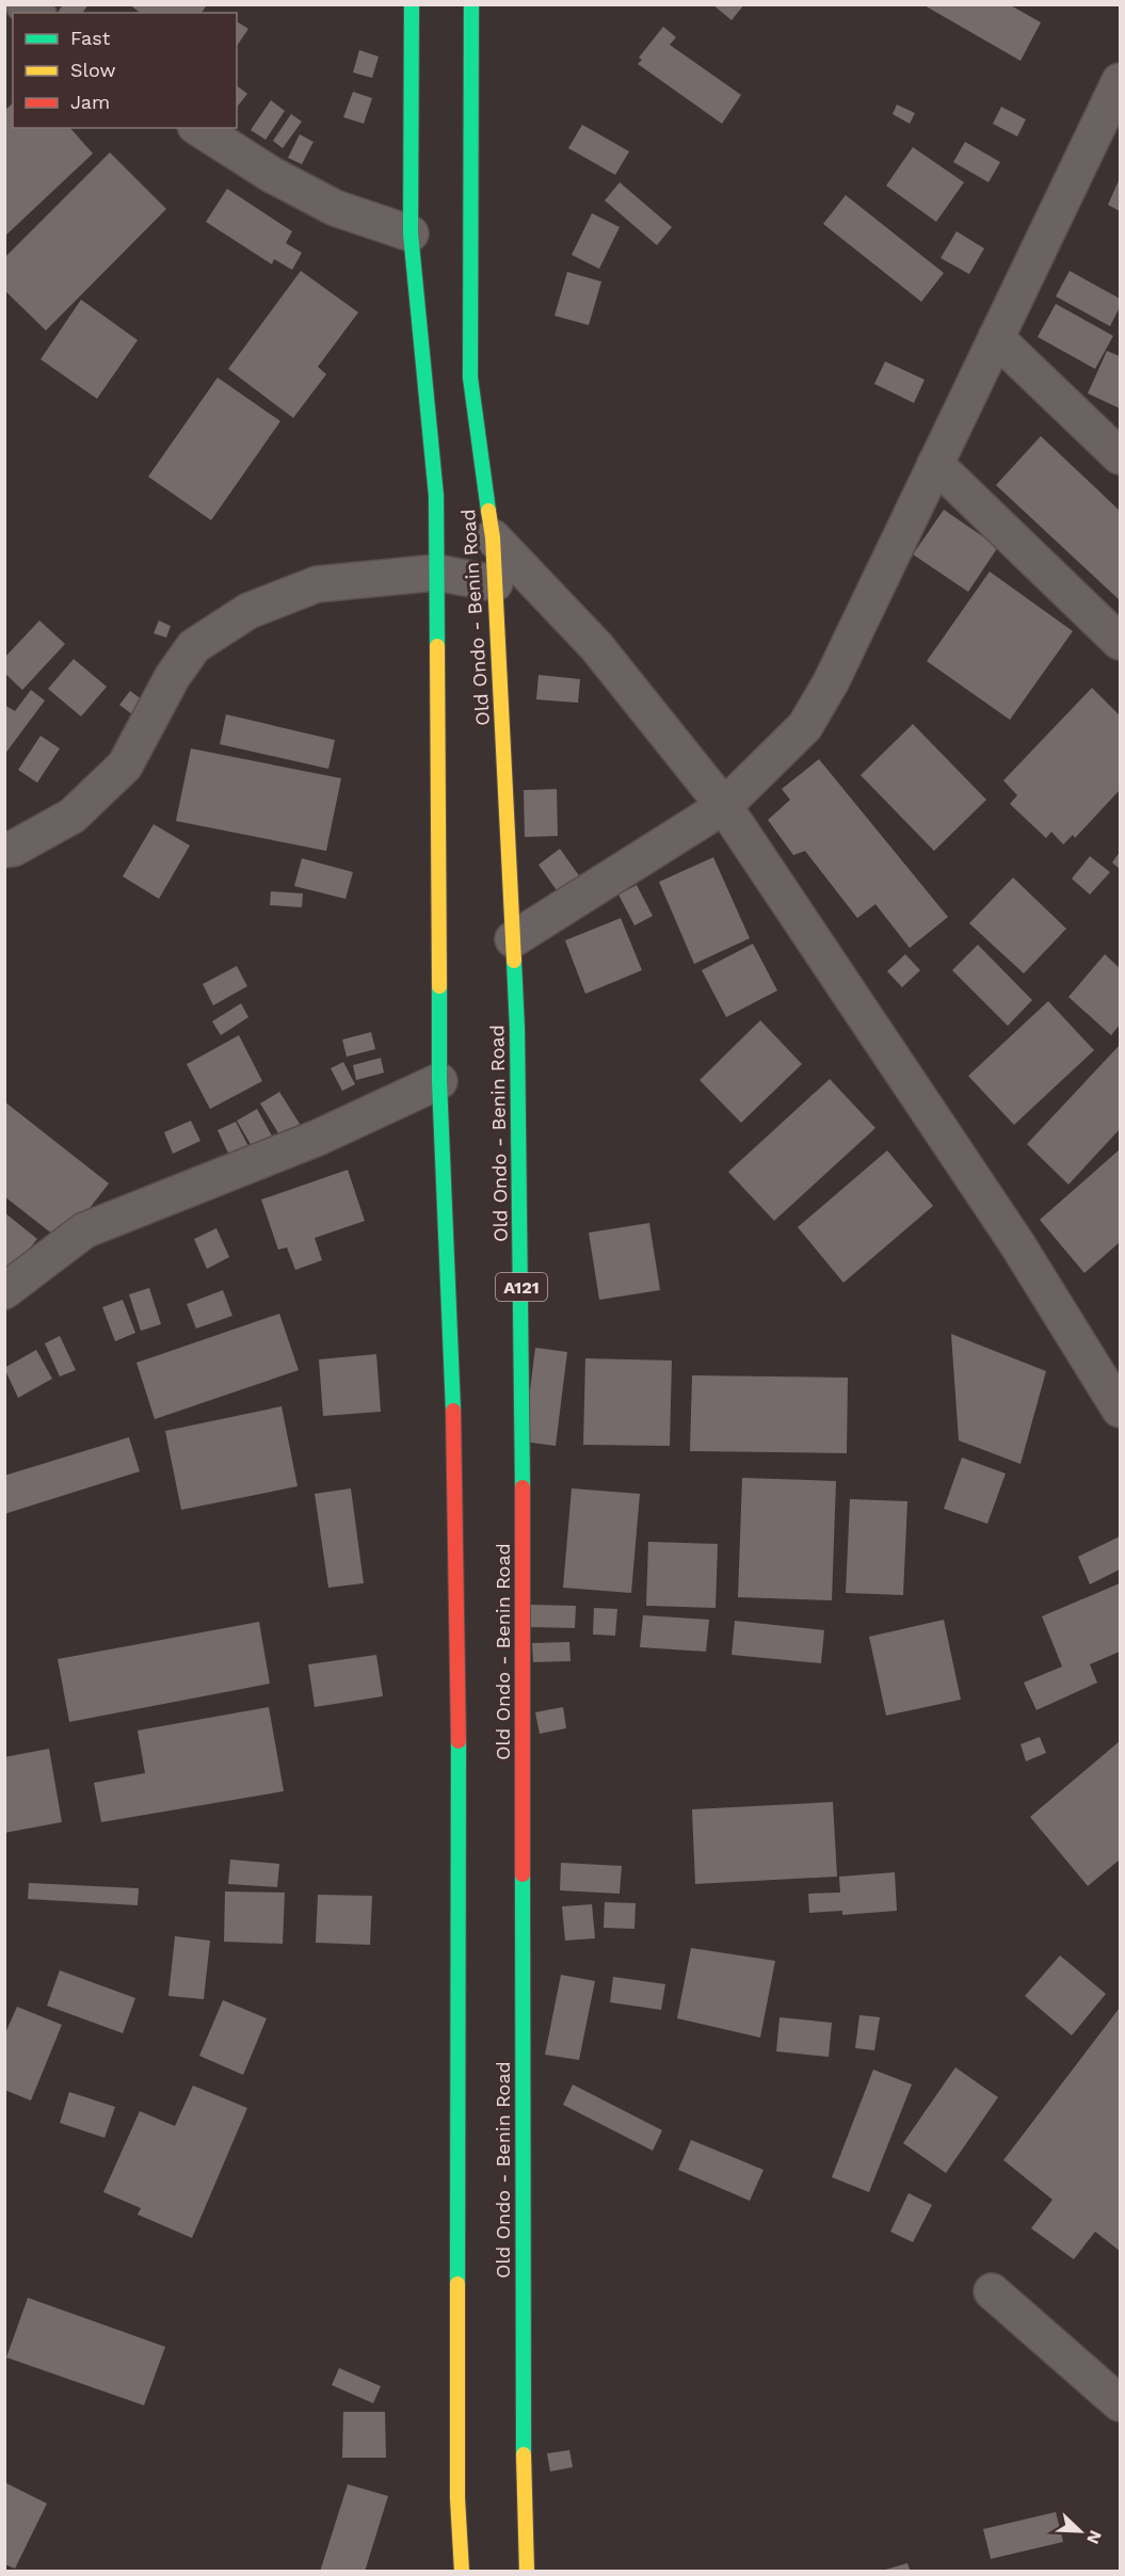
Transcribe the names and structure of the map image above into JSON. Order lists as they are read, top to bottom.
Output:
{
  "streets": {
    "main road": ["Old Ondo - Benin Road", "A121"]
  },
  "legend": ["Fast", "Slow", "Jam"],
  "north": "bottom right"
}
